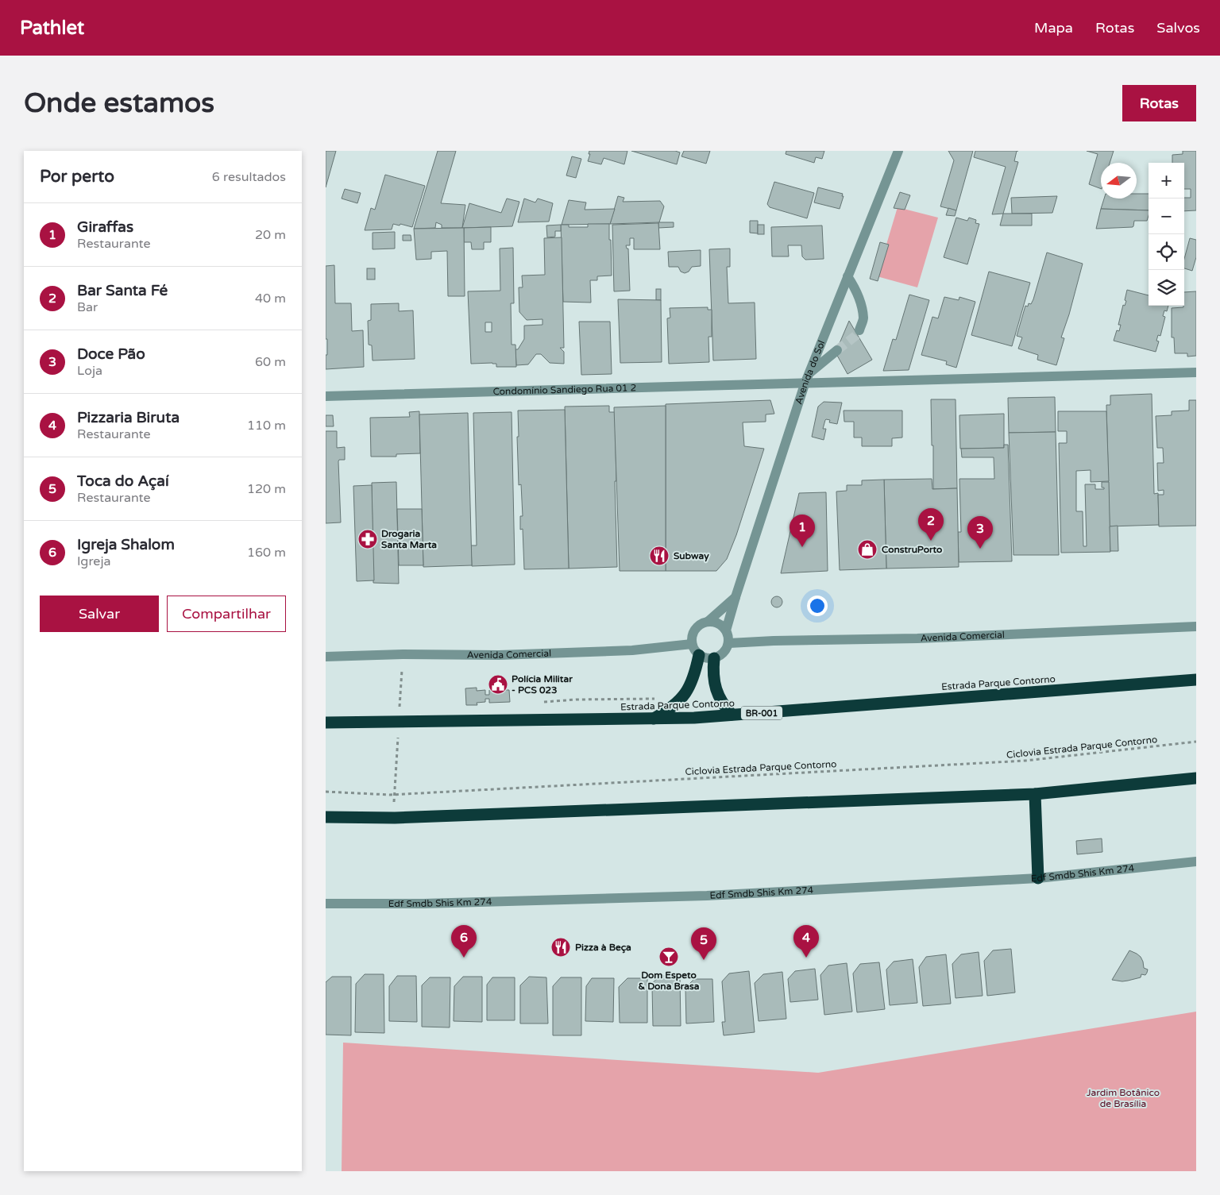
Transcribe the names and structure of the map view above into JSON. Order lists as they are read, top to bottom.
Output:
{
  "streets": {
    "highway": ["Estrada Parque Contorno", "BR-001"],
    "street": [
      "Avenida do Sol",
      "Condomínio Sandiego Rua 01 2",
      "Avenida Comercial",
      "Edf Smdb Shis Km 274"
    ],
    "path": ["Ciclovia Estrada Parque Contorno"]
  },
  "crossings": [
    ["Avenida do Sol", "Condomínio Sandiego Rua 01 2"],
    ["Avenida do Sol", "Avenida Comercial"]
  ],
  "parks": ["Jardim Botânico de Brasília"],
  "places": {
    "pharmacy": ["Drogaria Santa Marta"],
    "shop": ["ConstruPorto"],
    "restaurant": ["Subway", "Pizza à Beça"],
    "public building": ["Polícia Militar - PCS 023"],
    "bar": ["Dom Espeto & Dona Brasa"]
  },
  "north": "left",
  "page": {
    "header": "Pathlet",
    "nav": ["Mapa", "Rotas", "Salvos"],
    "buttons": [
      "Rotas",
      ["Salvar", "Compartilhar"]
    ],
    "title": "Onde estamos",
    "heading": ["Por perto", "6 resultados"],
    "map_buttons": ["+", "−"],
    "list": [
      {
        "mark": "1",
        "name": "Giraffas",
        "note": "Restaurante",
        "value": "20 m"
      },
      {
        "mark": "2",
        "name": "Bar Santa Fé",
        "note": "Bar",
        "value": "40 m"
      },
      {
        "mark": "3",
        "name": "Doce Pão",
        "note": "Loja",
        "value": "60 m"
      },
      {
        "mark": "4",
        "name": "Pizzaria Biruta",
        "note": "Restaurante",
        "value": "110 m"
      },
      {
        "mark": "5",
        "name": "Toca do Açaí",
        "note": "Restaurante",
        "value": "120 m"
      },
      {
        "mark": "6",
        "name": "Igreja Shalom",
        "note": "Igreja",
        "value": "160 m"
      }
    ],
    "pins": [
      "2",
      "1",
      "3",
      "4",
      "6",
      "5"
    ]
  }
}
